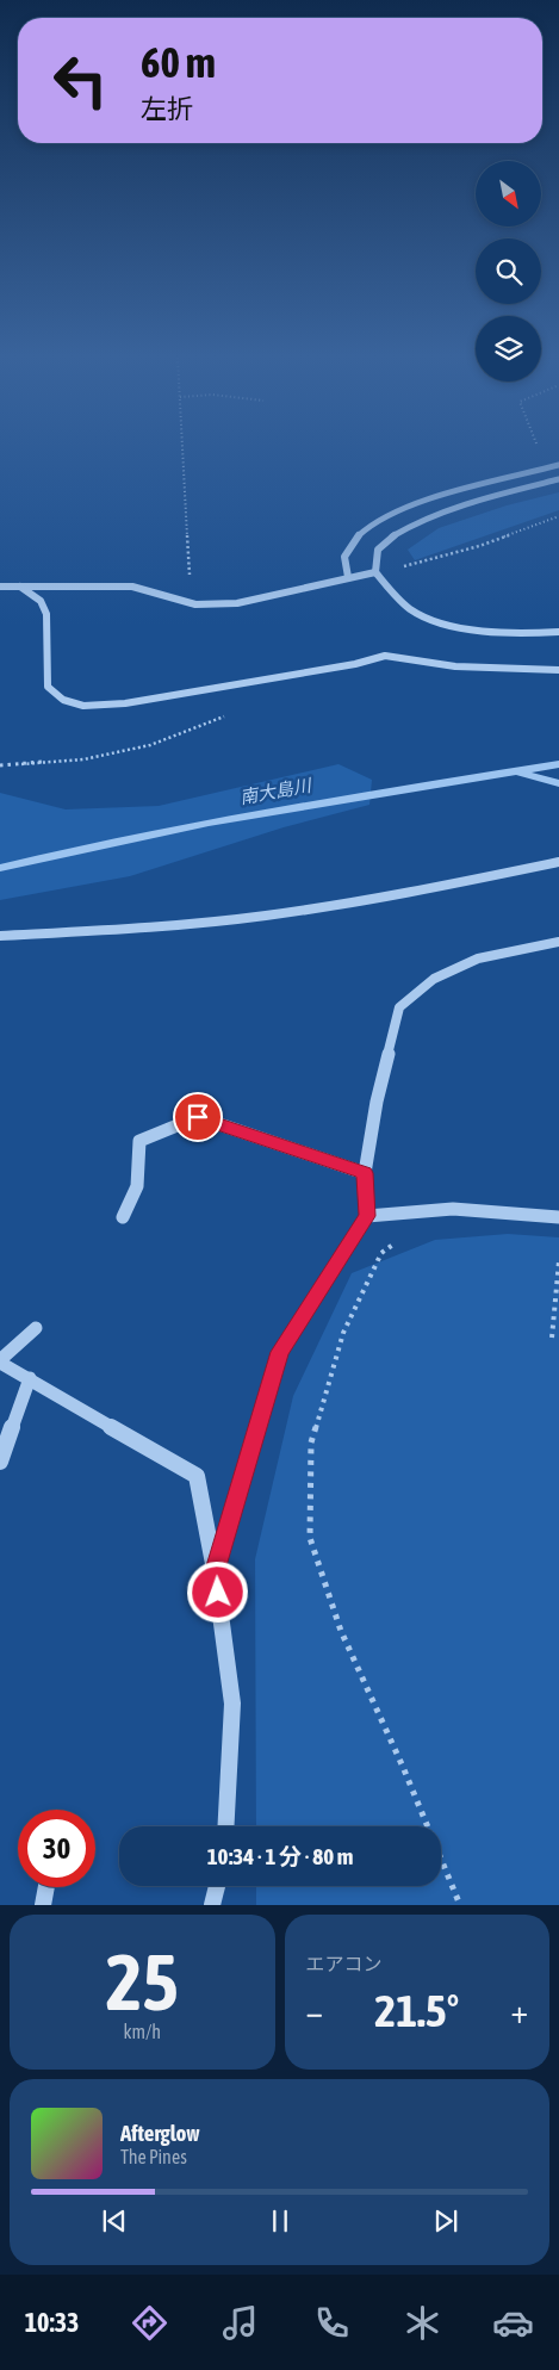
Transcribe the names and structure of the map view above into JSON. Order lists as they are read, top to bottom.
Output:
{
  "water": ["南大島川"],
  "north": "bottom right",
  "page": {
    "turn": ["60 m", "左折"],
    "limit": "30",
    "trip": "10:34 · 1 分 · 80 m",
    "tile": [
      ["25", "km/h"],
      "エアコン"
    ],
    "heat": ["−", "21.5°", "+"],
    "song": ["Afterglow", "The Pines"],
    "tabs": "10:33"
  }
}
